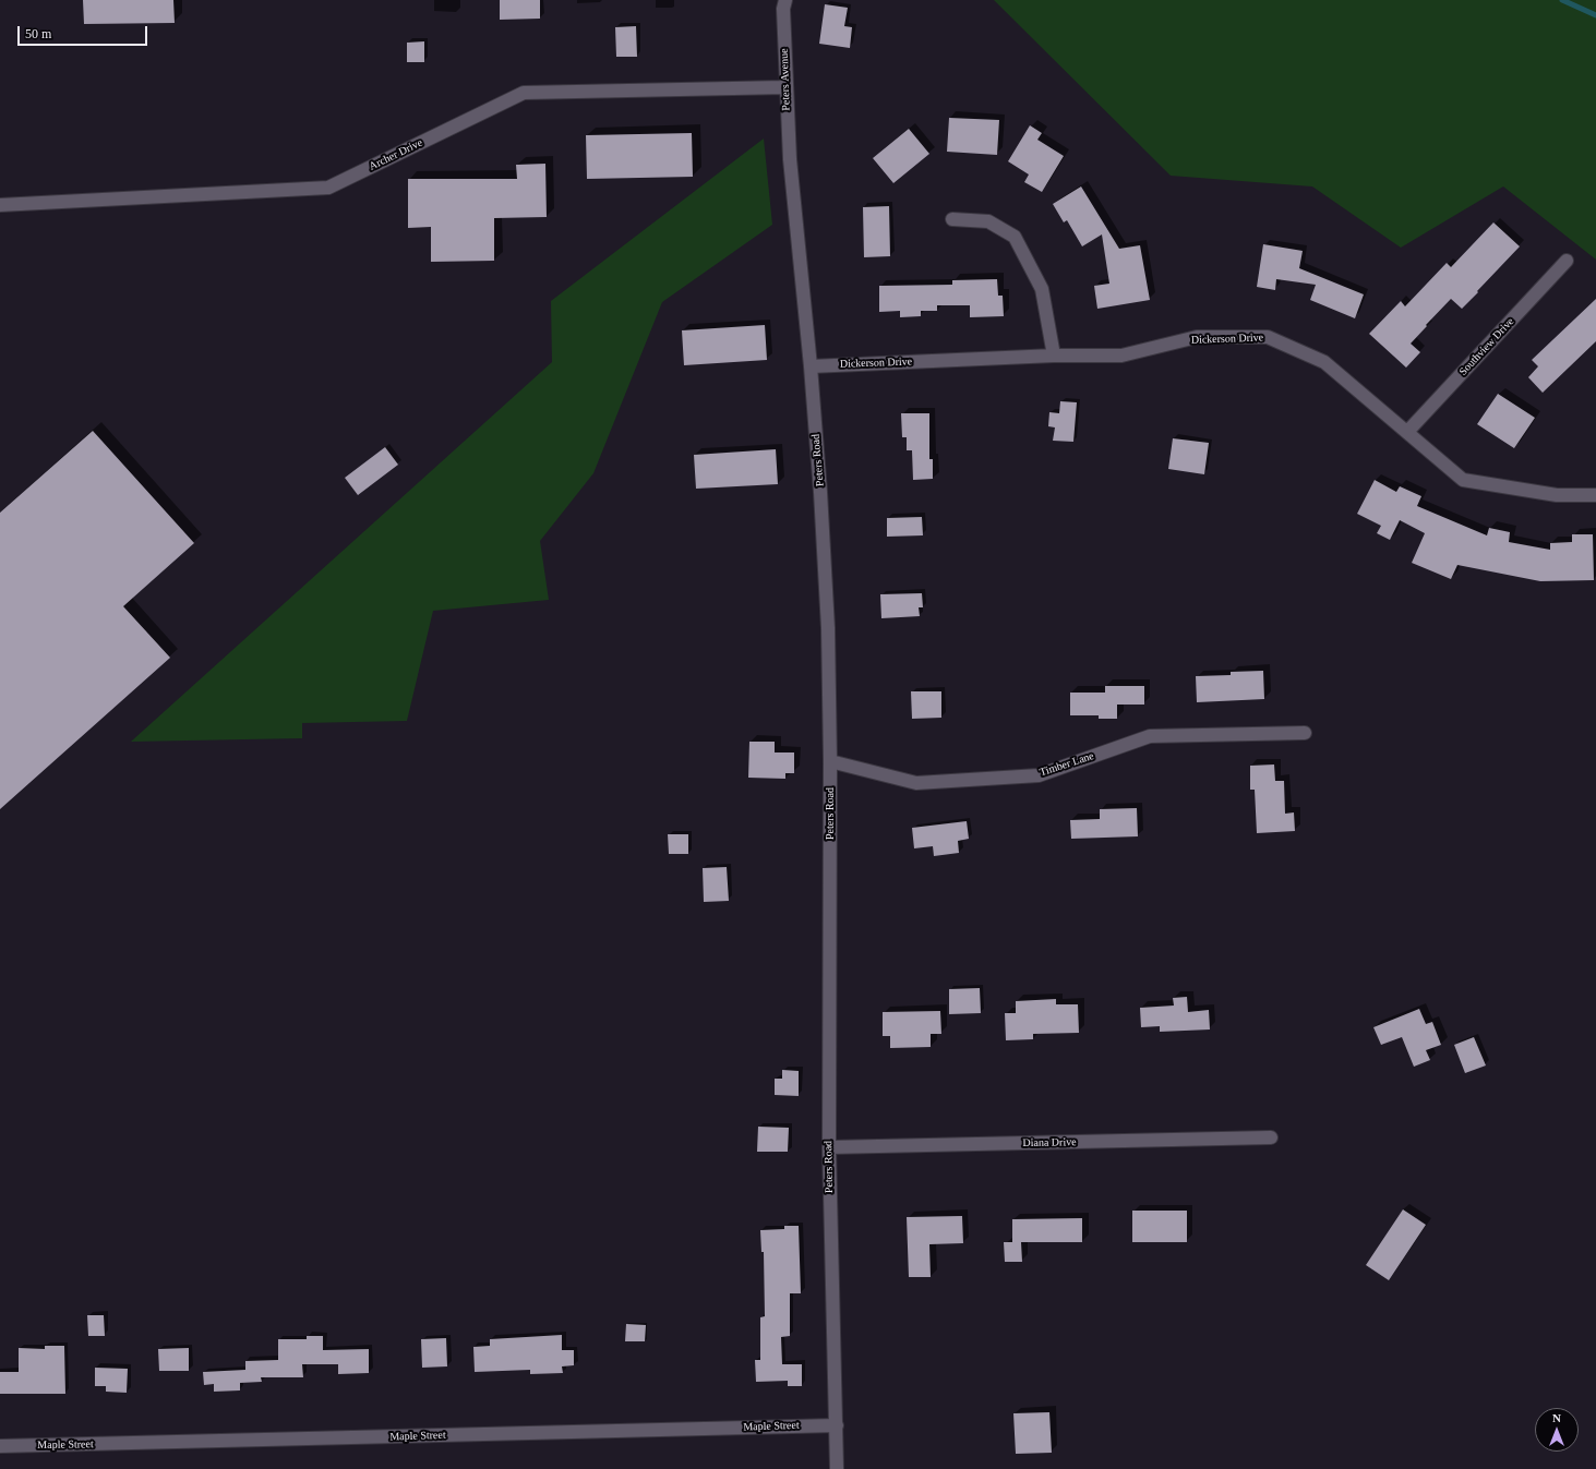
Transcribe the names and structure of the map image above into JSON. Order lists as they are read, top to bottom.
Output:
{
  "streets": {
    "street": [
      "Peters Avenue",
      "Archer Drive",
      "Dickerson Drive",
      "Southview Drive",
      "Peters Road",
      "Timber Lane",
      "Diana Drive",
      "Maple Street"
    ]
  },
  "crossings": [
    ["Peters Avenue", "Archer Drive"],
    ["Peters Avenue", "Peters Road"],
    ["Dickerson Drive", "Southview Drive"],
    ["Dickerson Drive", "Peters Road"],
    ["Peters Road", "Timber Lane"],
    ["Peters Road", "Diana Drive"],
    ["Peters Road", "Maple Street"]
  ],
  "scale_bar": "50 m",
  "north": "top"
}
